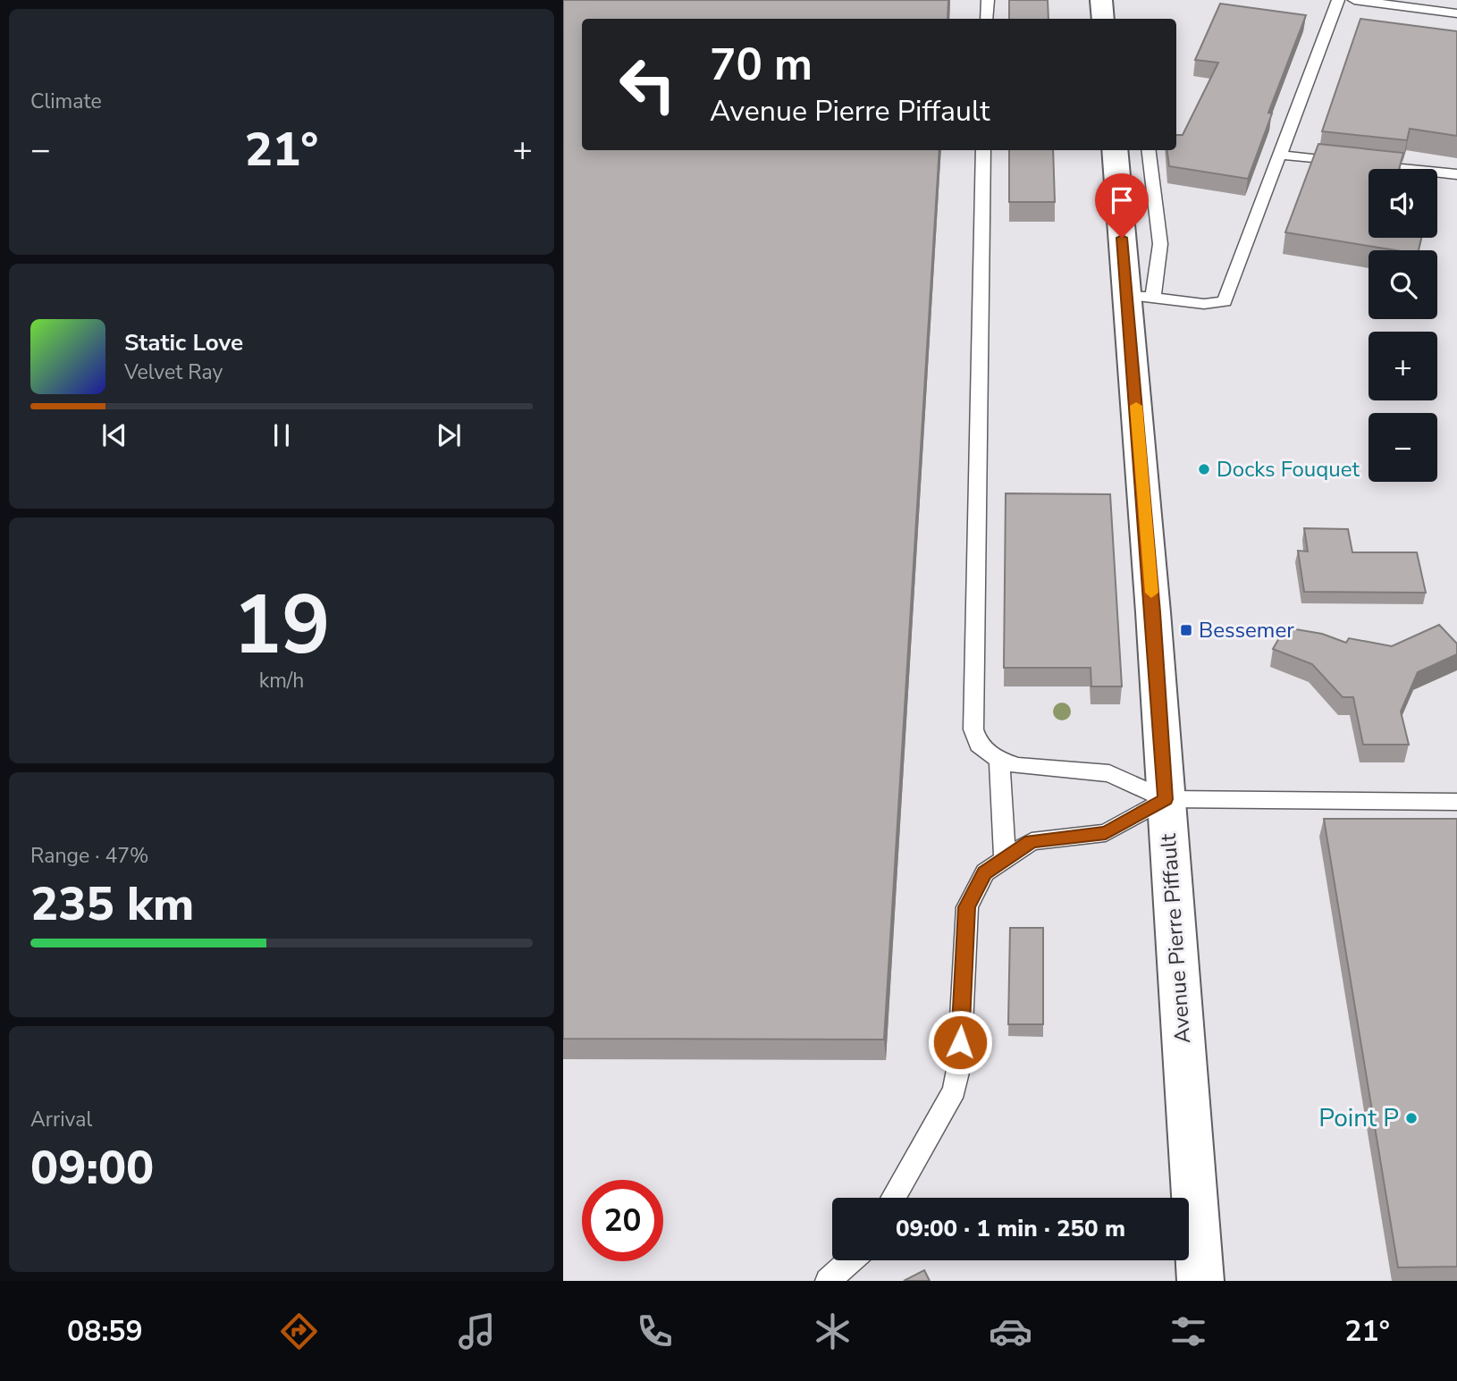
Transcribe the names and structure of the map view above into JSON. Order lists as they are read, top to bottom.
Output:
{
  "streets": {
    "street": ["Avenue Pierre Piffault"]
  },
  "places": {
    "other": ["Docks Fouquet", "Point P"],
    "transit": ["Bessemer"]
  },
  "page": {
    "tile": [
      "Climate",
      ["19", "km/h"],
      ["Range · 47%", "235 km"],
      ["Arrival", "09:00"]
    ],
    "turn": ["70 m", "Avenue Pierre Piffault"],
    "heat": ["−", "21°", "+"],
    "map_buttons": ["+", "−"],
    "song": ["Static Love", "Velvet Ray"],
    "limit": "20",
    "trip": "09:00 · 1 min · 250 m",
    "tabs": ["08:59", "21°"]
  }
}
